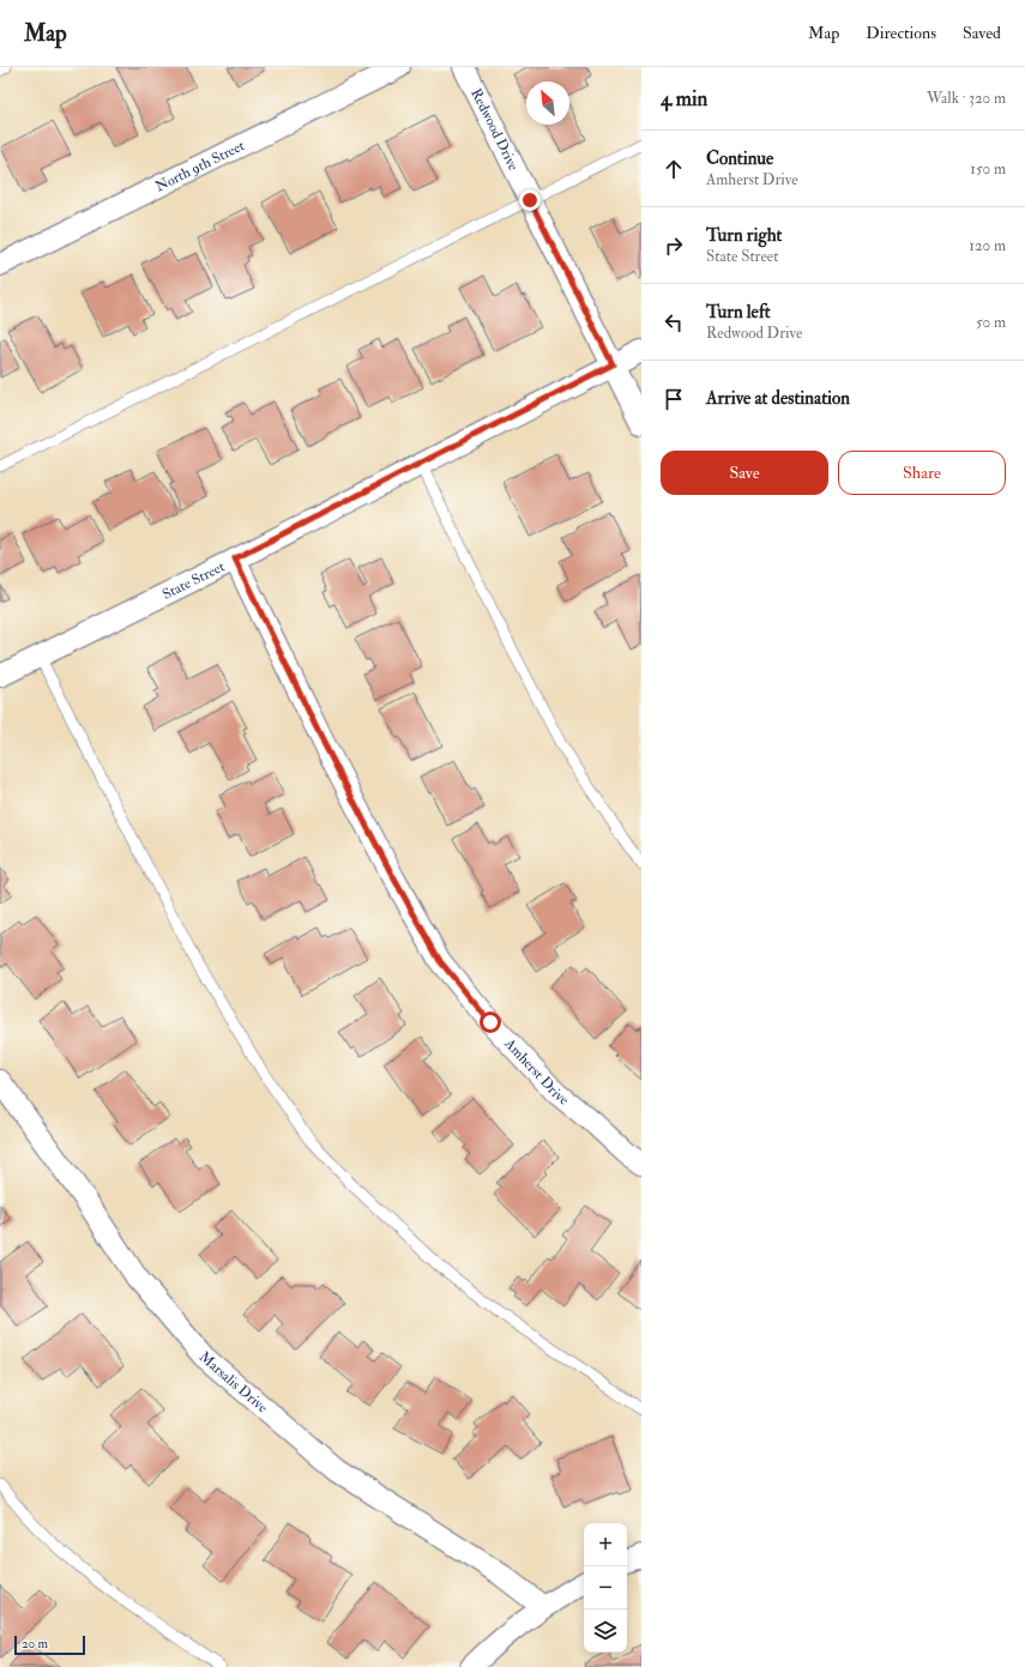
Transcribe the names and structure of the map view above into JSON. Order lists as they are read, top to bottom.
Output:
{
  "streets": {
    "street": [
      "Redwood Drive",
      "North 9th Street",
      "State Street",
      "Amherst Drive",
      "Marsalis Drive"
    ]
  },
  "crossings": [
    ["Redwood Drive", "State Street"],
    ["State Street", "Amherst Drive"]
  ],
  "scale_bar": "20 m",
  "north": "top left",
  "page": {
    "header": "Map",
    "nav": ["Map", "Directions", "Saved"],
    "heading": ["4 min", "Walk · 320 m"],
    "list": [
      ["Continue", "Amherst Drive", "150 m"],
      ["Turn right", "State Street", "120 m"],
      ["Turn left", "Redwood Drive", "50 m"],
      "Arrive at destination"
    ],
    "buttons": ["Save", "Share"],
    "map_buttons": ["+", "−"],
    "scale": "20 m"
  }
}
